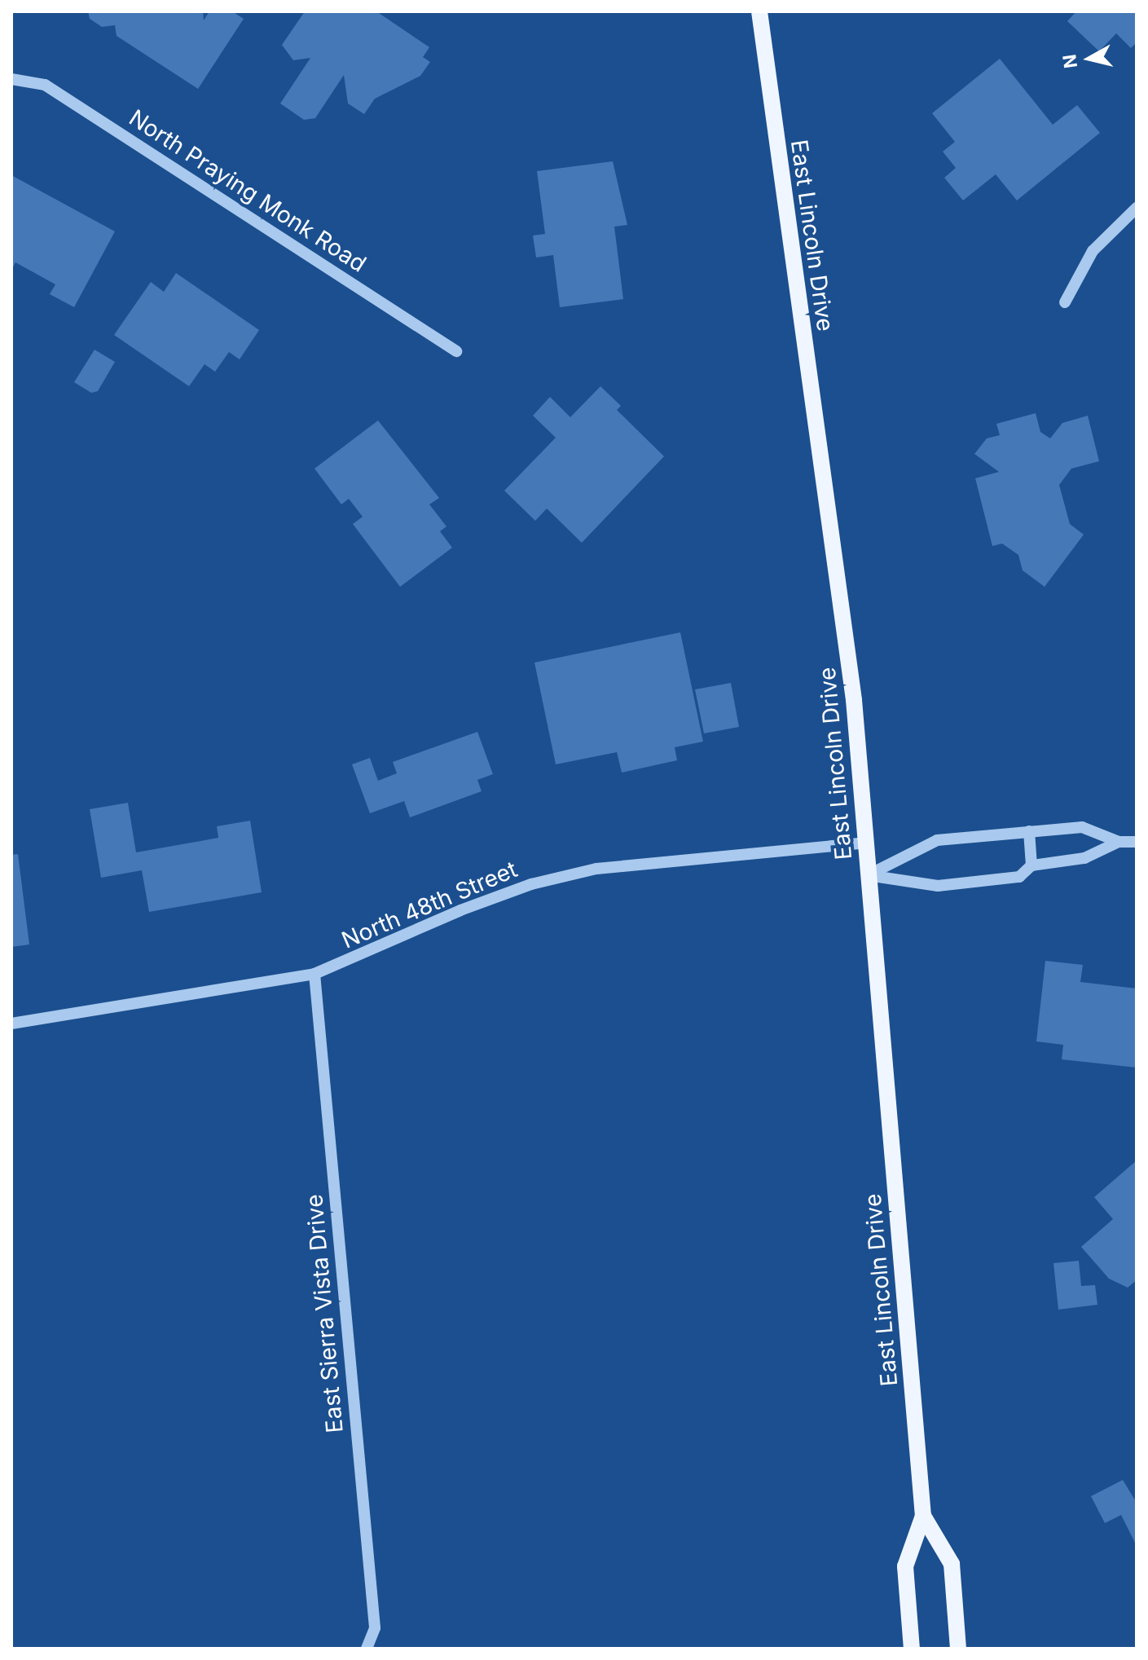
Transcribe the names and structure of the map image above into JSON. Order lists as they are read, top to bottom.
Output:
{
  "streets": {
    "main road": ["East Lincoln Drive"],
    "street": ["North Praying Monk Road", "North 48th Street", "East Sierra Vista Drive"]
  },
  "crossings": [
    ["East Lincoln Drive", "North 48th Street"],
    ["North 48th Street", "East Sierra Vista Drive"]
  ],
  "north": "left"
}
